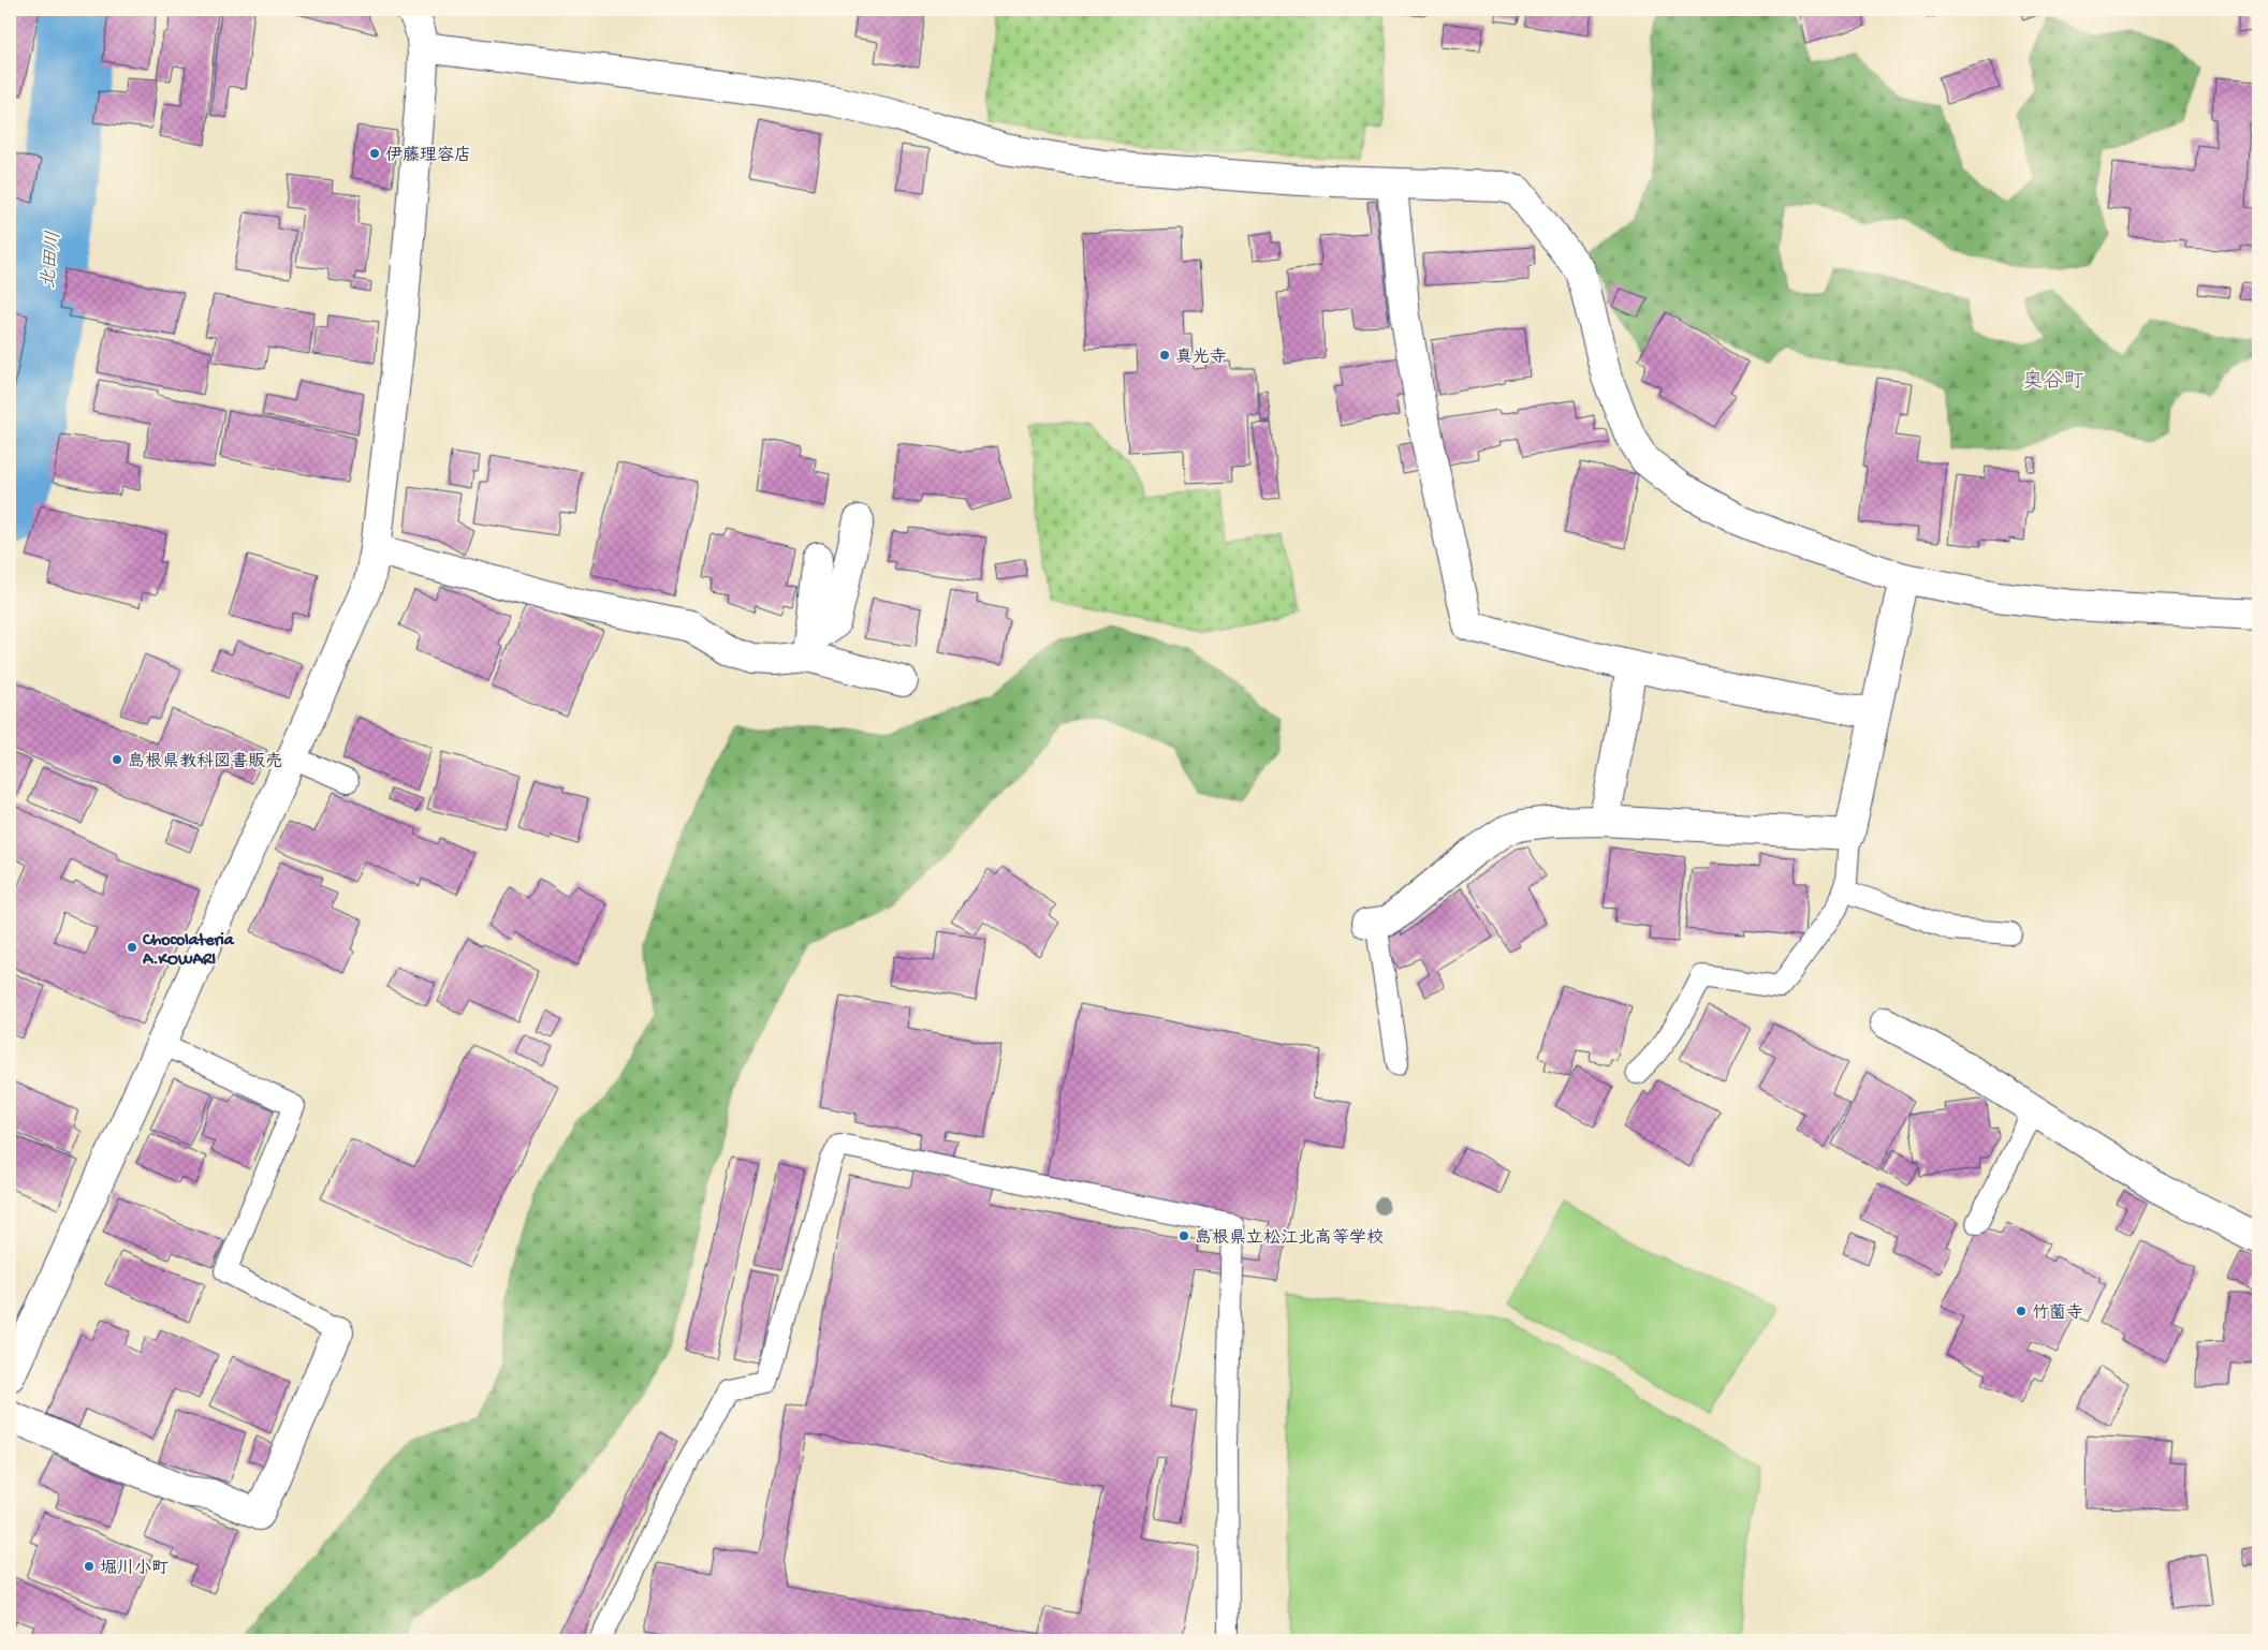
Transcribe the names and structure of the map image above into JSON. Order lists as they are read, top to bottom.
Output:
{
  "districts": ["奥谷町"],
  "water": ["北田川"],
  "places": [
    "伊藤理容店",
    "真光寺",
    "島根県教科図書販売",
    "Chocolateria A.KOWARI",
    "島根県立松江北高等学校",
    "竹薗寺",
    "堀川小町"
  ]
}
